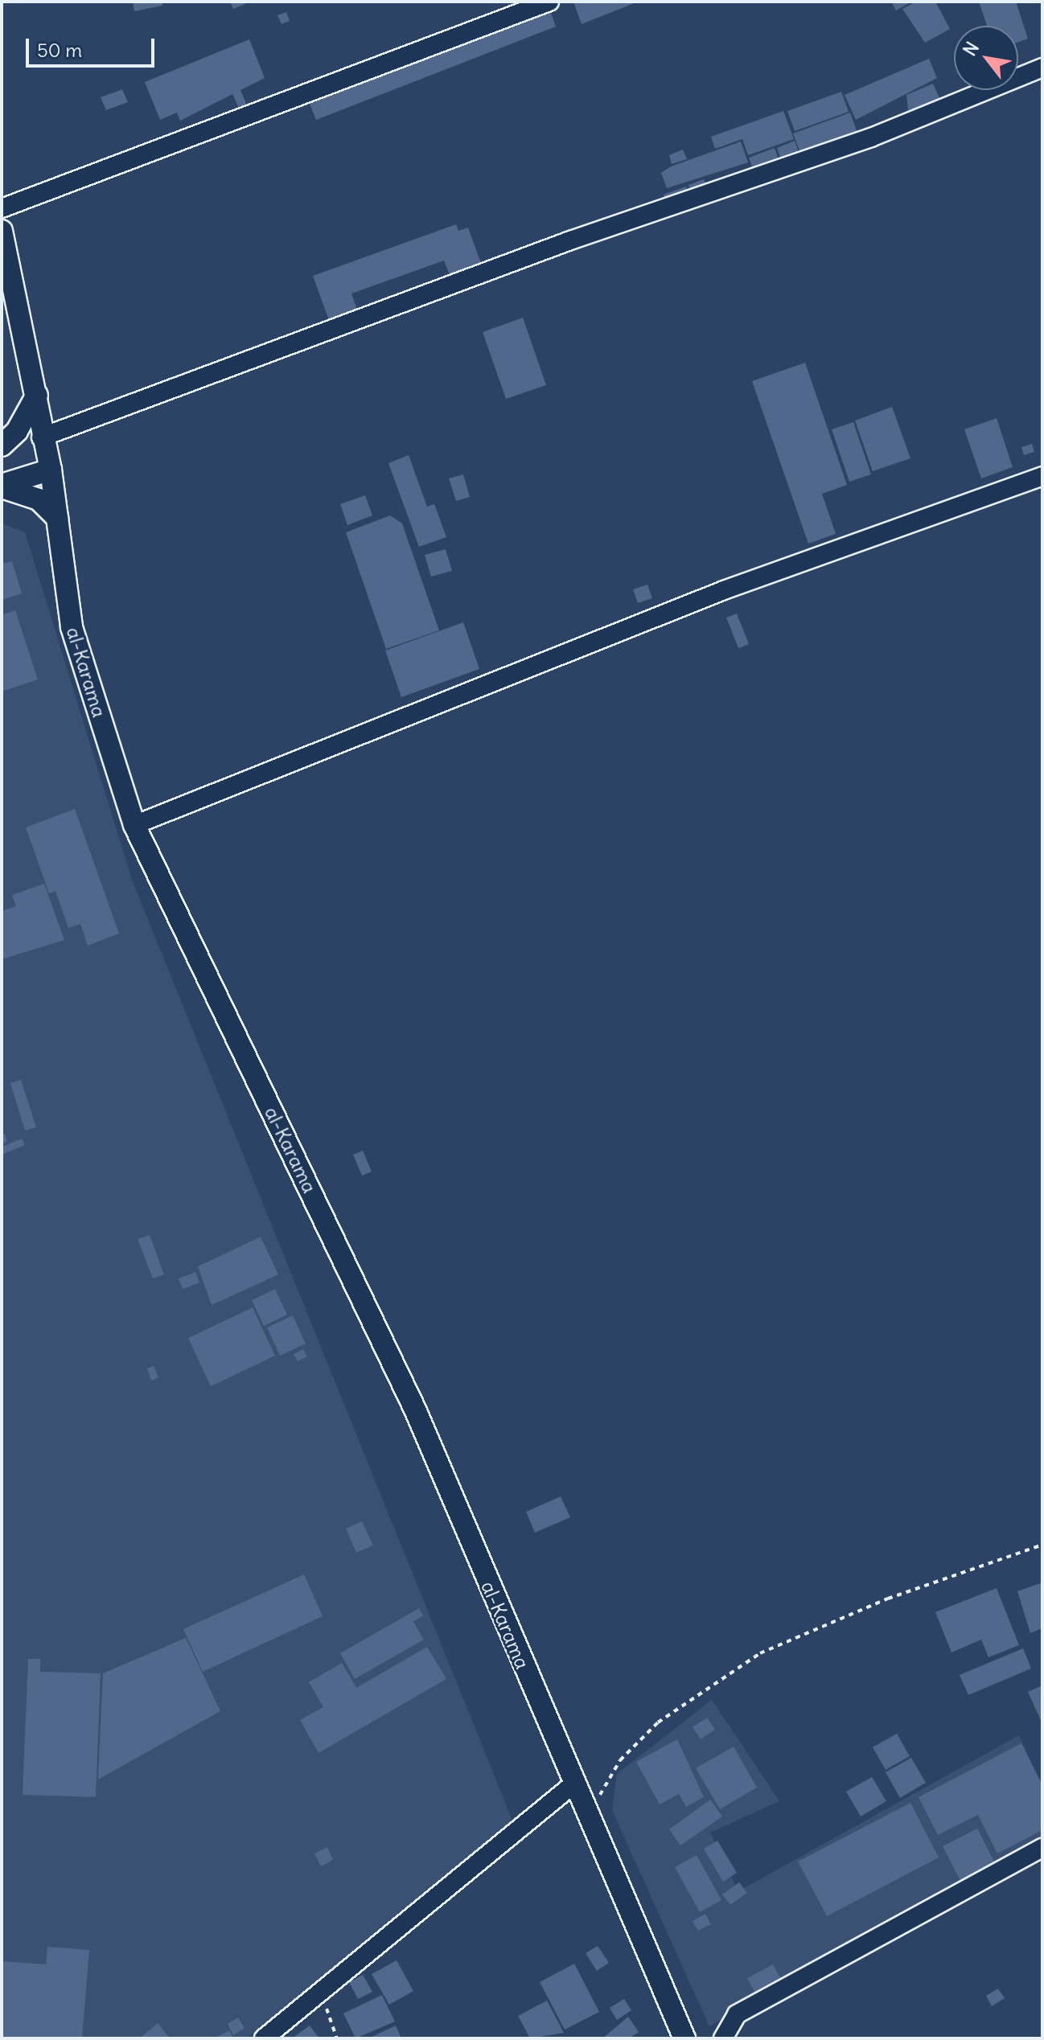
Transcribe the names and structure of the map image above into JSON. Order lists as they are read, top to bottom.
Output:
{
  "streets": {
    "main road": ["al-Karama"]
  },
  "scale_bar": "50 m",
  "north": "top left"
}
